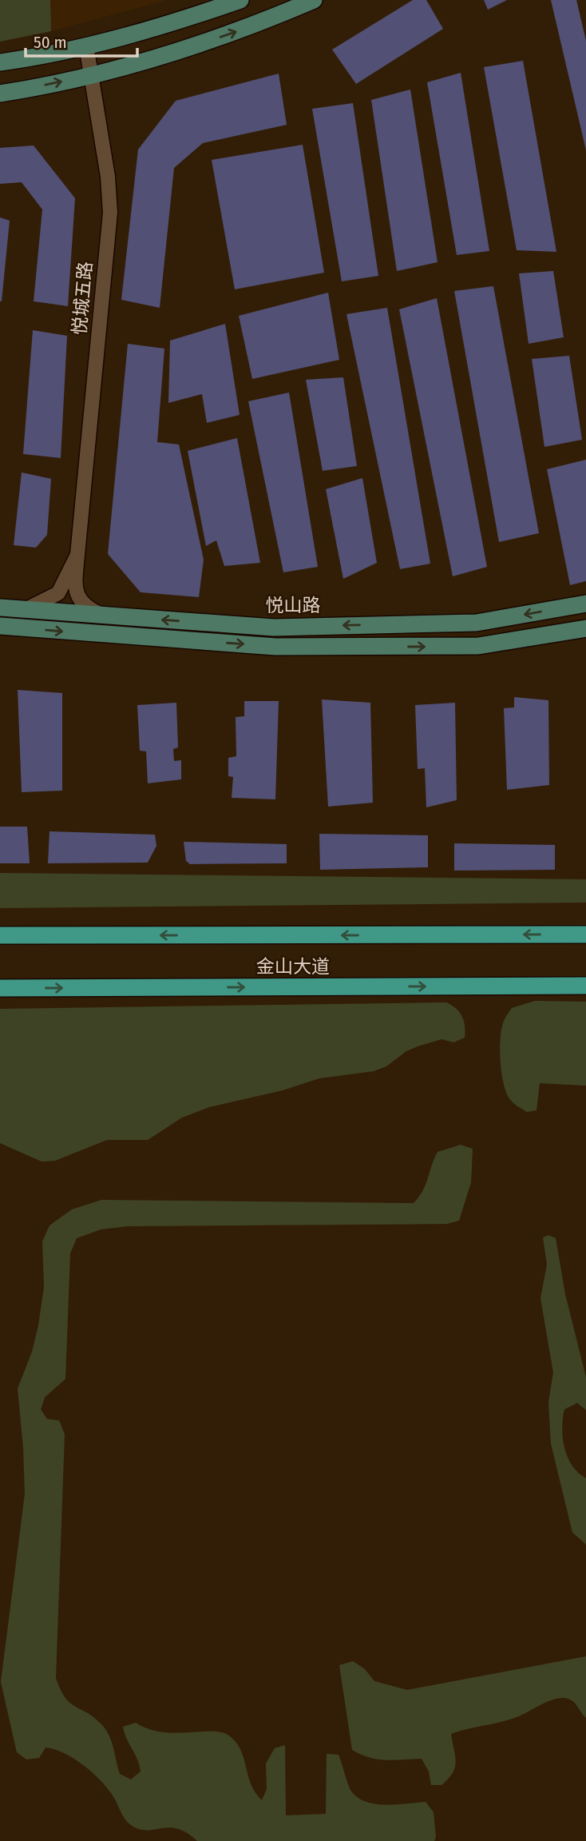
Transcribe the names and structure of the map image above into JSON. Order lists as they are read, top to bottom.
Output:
{
  "streets": {
    "highway": ["金山大道"],
    "main road": ["悦山路"],
    "street": ["悦城五路"]
  },
  "crossings": [
    ["悦城五路", "悦山路"]
  ],
  "scale_bar": "50 m"
}
